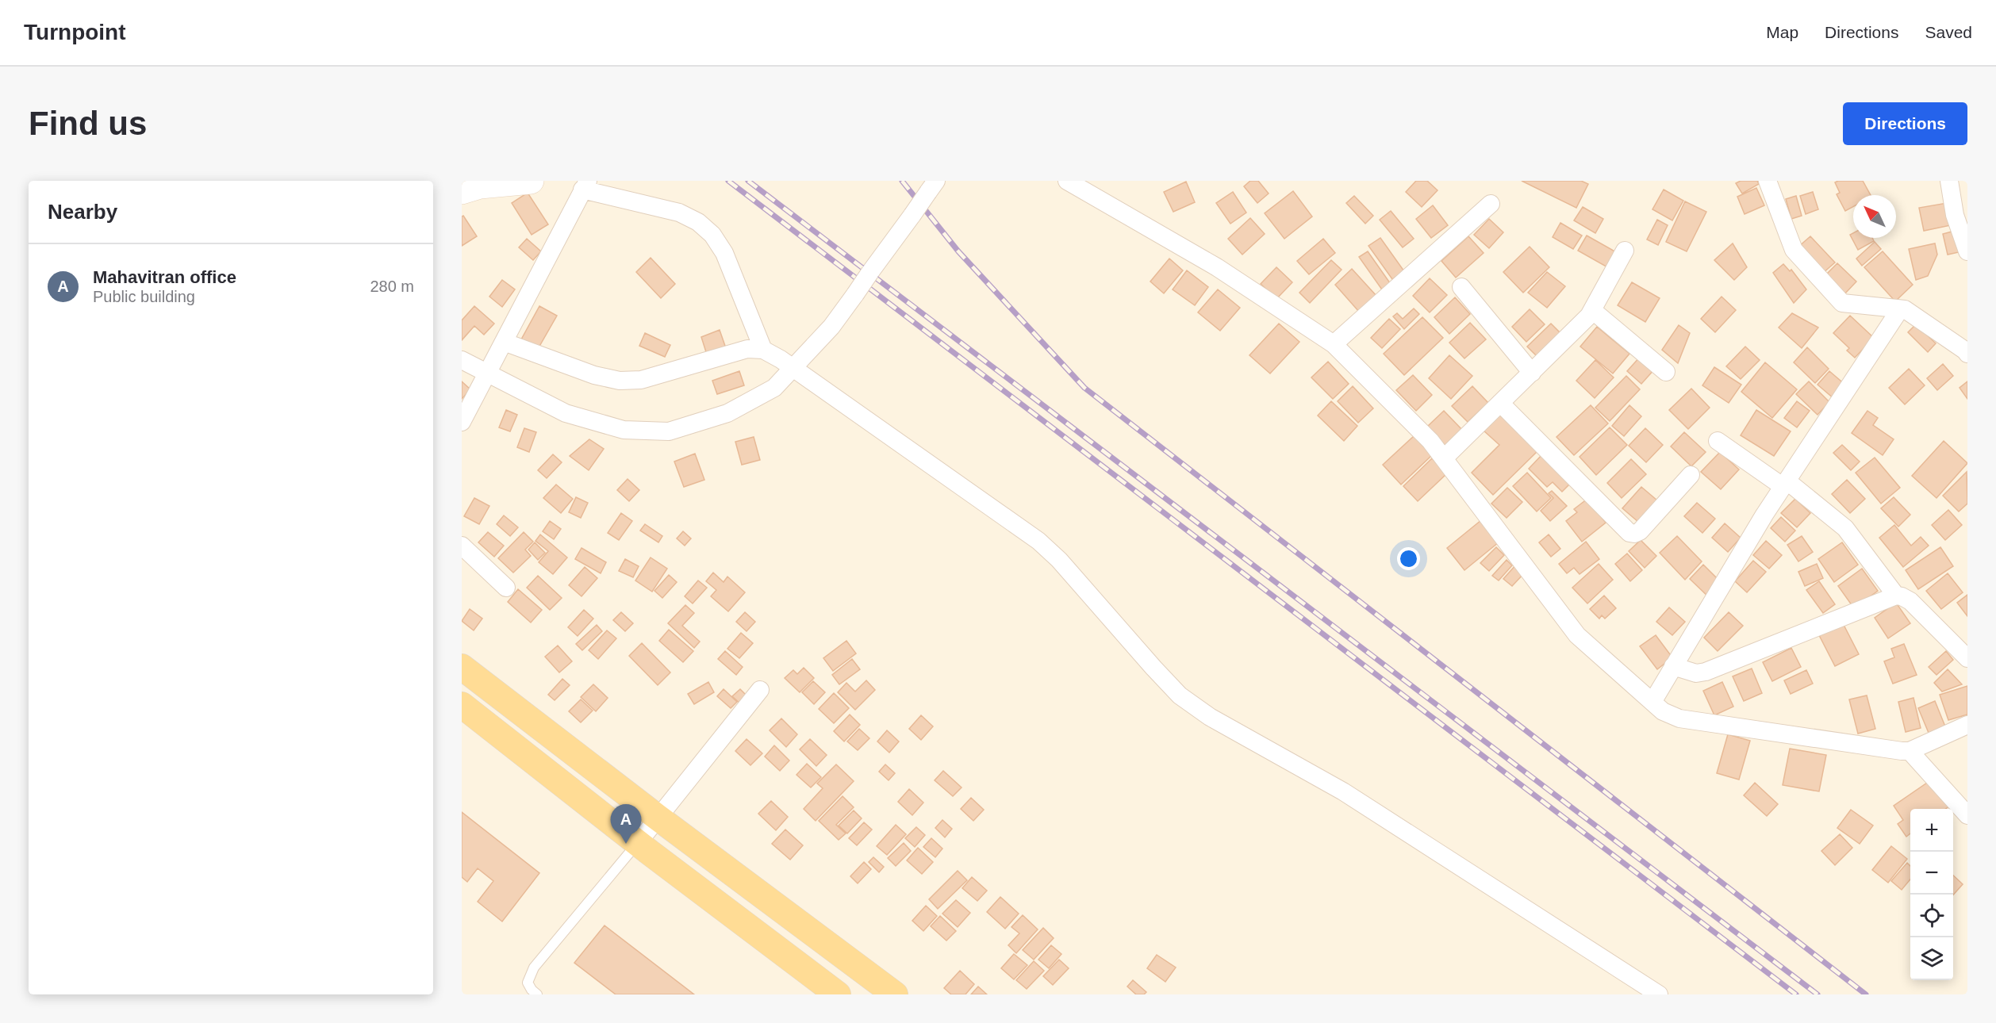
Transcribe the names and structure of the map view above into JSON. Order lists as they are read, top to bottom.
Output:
{
  "north": "top left",
  "page": {
    "header": "Turnpoint",
    "nav": ["Map", "Directions", "Saved"],
    "buttons": "Directions",
    "title": "Find us",
    "heading": "Nearby",
    "list": [
      {
        "mark": "A",
        "name": "Mahavitran office",
        "note": "Public building",
        "value": "280 m"
      }
    ],
    "pins": "A",
    "map_buttons": ["+", "−"]
  }
}
